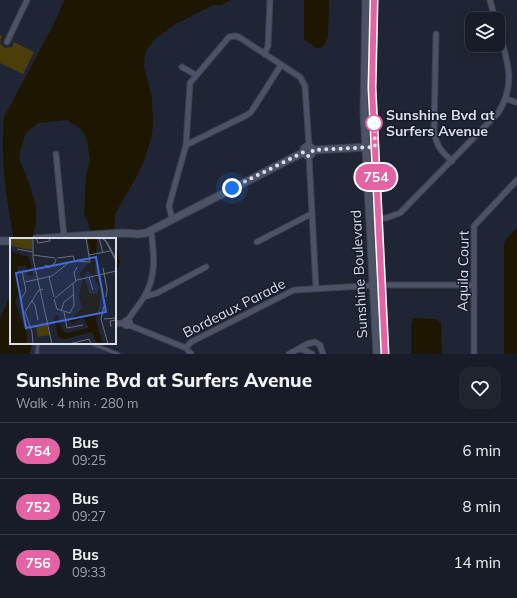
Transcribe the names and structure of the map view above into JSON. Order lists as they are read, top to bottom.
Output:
{
  "streets": {
    "main road": ["Sunshine Boulevard"],
    "street": ["Aquila Court", "Bordeaux Parade"]
  },
  "crossings": [
    ["Aquila Court", "Bordeaux Parade"],
    ["Sunshine Boulevard", "Bordeaux Parade"]
  ],
  "places": ["Sunshine Bvd at Surfers Avenue"],
  "lines": ["bus line 754"],
  "page": {
    "on_map": "754",
    "heading": ["Sunshine Bvd at Surfers Avenue", "Walk · 4 min · 280 m"],
    "list": [
      {
        "mark": "754",
        "name": "Bus",
        "note": "09:25",
        "value": "6 min"
      },
      {
        "mark": "752",
        "name": "Bus",
        "note": "09:27",
        "value": "8 min"
      },
      {
        "mark": "756",
        "name": "Bus",
        "note": "09:33",
        "value": "14 min"
      }
    ]
  }
}
